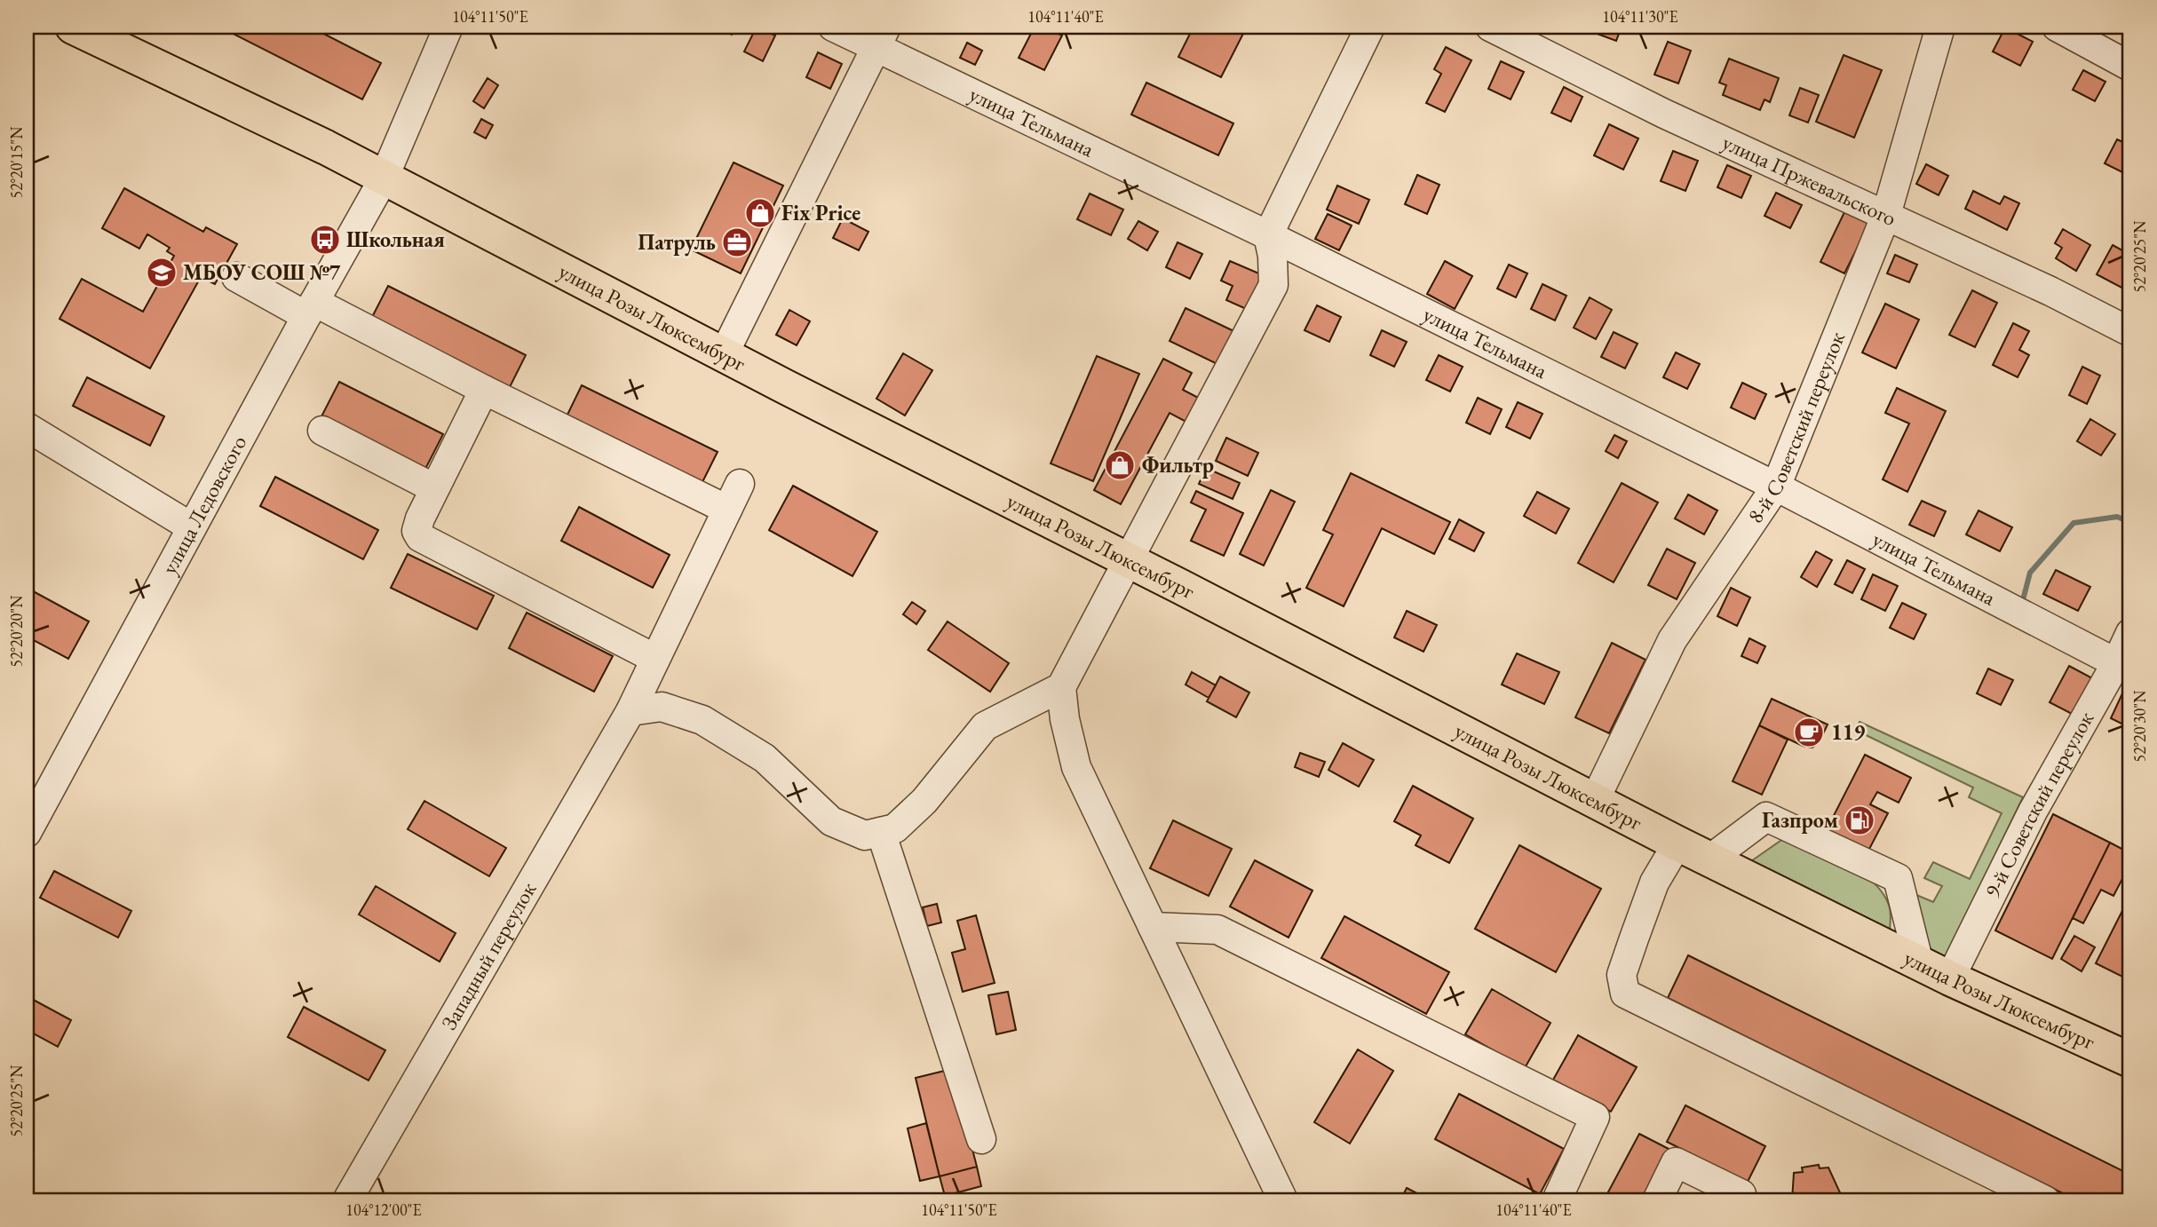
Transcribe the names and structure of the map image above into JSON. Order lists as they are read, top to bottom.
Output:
{
  "streets": {
    "main road": ["улица Розы Люксембург"],
    "street": [
      "улица Тельмана",
      "улица Пржевальского",
      "8-й Советский переулок",
      "улица Ледовского",
      "9-й Советский переулок",
      "Западный переулок"
    ]
  },
  "crossings": [
    ["улица Тельмана", "8-й Советский переулок"],
    ["улица Тельмана", "9-й Советский переулок"],
    ["улица Пржевальского", "8-й Советский переулок"],
    ["улица Розы Люксембург", "8-й Советский переулок"],
    ["улица Розы Люксембург", "улица Ледовского"],
    ["улица Розы Люксембург", "9-й Советский переулок"]
  ],
  "places": {
    "shop": ["Fix Price", "Фильтр"],
    "bus stop": ["Школьная"],
    "office": ["Патруль"],
    "school or university": ["МБОУ СОШ №7"],
    "cafe": ["119"],
    "fuel station": ["Газпром"]
  },
  "coordinates": [
    "104°11'50\"E",
    "104°11'40\"E",
    "104°11'30\"E",
    "52°20'15\"N",
    "52°20'25\"N",
    "52°20'20\"N",
    "52°20'30\"N",
    "104°12'00\"E"
  ]
}
